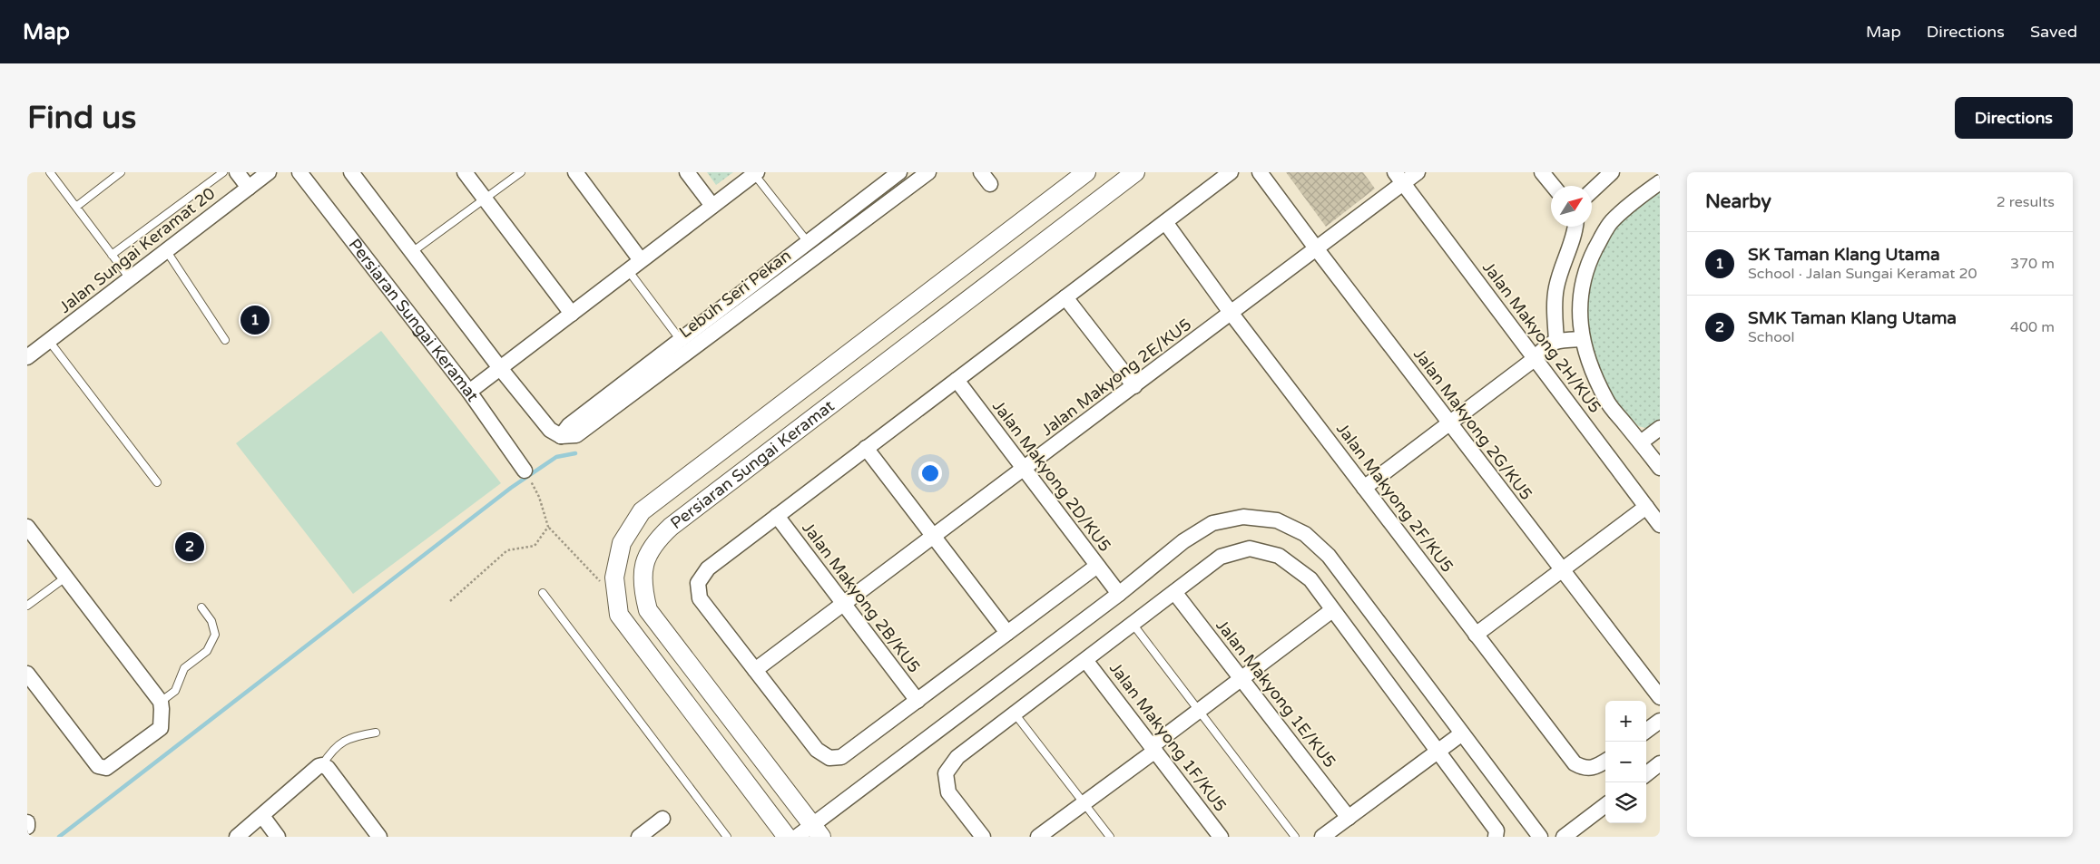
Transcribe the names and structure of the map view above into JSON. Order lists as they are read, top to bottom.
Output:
{
  "streets": {
    "street": [
      "Jalan Sungai Keramat 20",
      "Lebuh Seri Pekan",
      "Persiaran Sungai Keramat",
      "Jalan Makyong 2H/KU5",
      "Jalan Makyong 2E/KU5",
      "Jalan Makyong 2G/KU5",
      "Jalan Makyong 2D/KU5",
      "Jalan Makyong 2F/KU5",
      "Jalan Makyong 2B/KU5",
      "Jalan Makyong 1E/KU5",
      "Jalan Makyong 1F/KU5"
    ]
  },
  "crossings": [
    ["Jalan Makyong 2H/KU5", "Jalan Makyong 2E/KU5"],
    ["Jalan Makyong 2E/KU5", "Jalan Makyong 2G/KU5"],
    ["Jalan Makyong 2E/KU5", "Jalan Makyong 2D/KU5"],
    ["Jalan Makyong 2E/KU5", "Jalan Makyong 2F/KU5"],
    ["Jalan Makyong 2E/KU5", "Jalan Makyong 2B/KU5"]
  ],
  "north": "top right",
  "page": {
    "header": "Map",
    "nav": ["Map", "Directions", "Saved"],
    "buttons": "Directions",
    "title": "Find us",
    "heading": ["Nearby", "2 results"],
    "list": [
      {
        "mark": "1",
        "name": "SK Taman Klang Utama",
        "note": "School · Jalan Sungai Keramat 20",
        "value": "370 m"
      },
      {
        "mark": "2",
        "name": "SMK Taman Klang Utama",
        "note": "School",
        "value": "400 m"
      }
    ],
    "pins": ["1", "2"],
    "map_buttons": ["+", "−"]
  }
}
